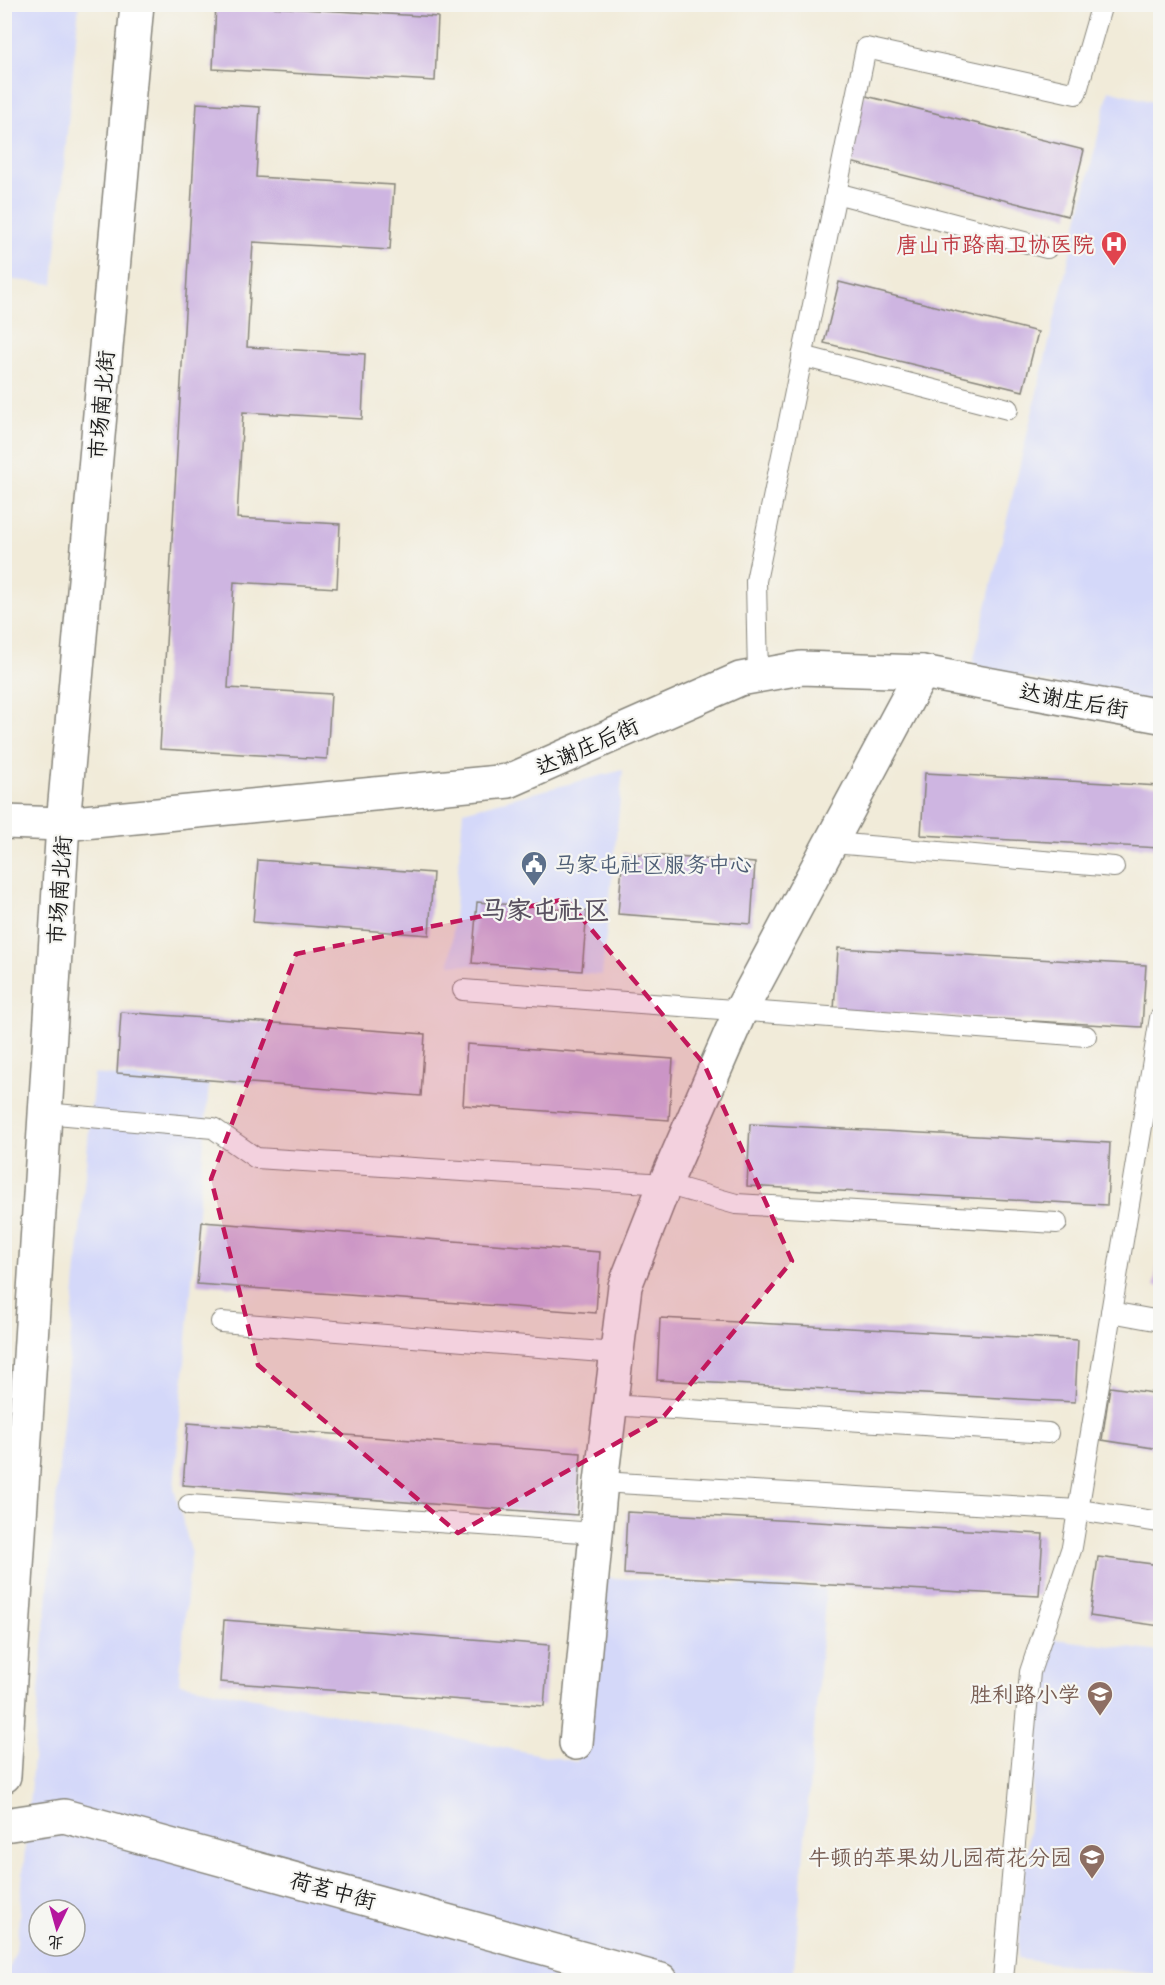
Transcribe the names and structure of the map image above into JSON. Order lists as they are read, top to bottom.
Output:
{
  "streets": {
    "street": ["市场南北街", "达谢庄后街", "荷茗中街"]
  },
  "crossings": [
    ["市场南北街", "达谢庄后街"]
  ],
  "districts": ["马家屯社区"],
  "places": {
    "hospital": ["唐山市路南卫协医院"],
    "public building": ["马家屯社区服务中心"],
    "school or university": ["胜利路小学", "牛顿的苹果幼儿园荷花分园"]
  },
  "north": "bottom"
}
